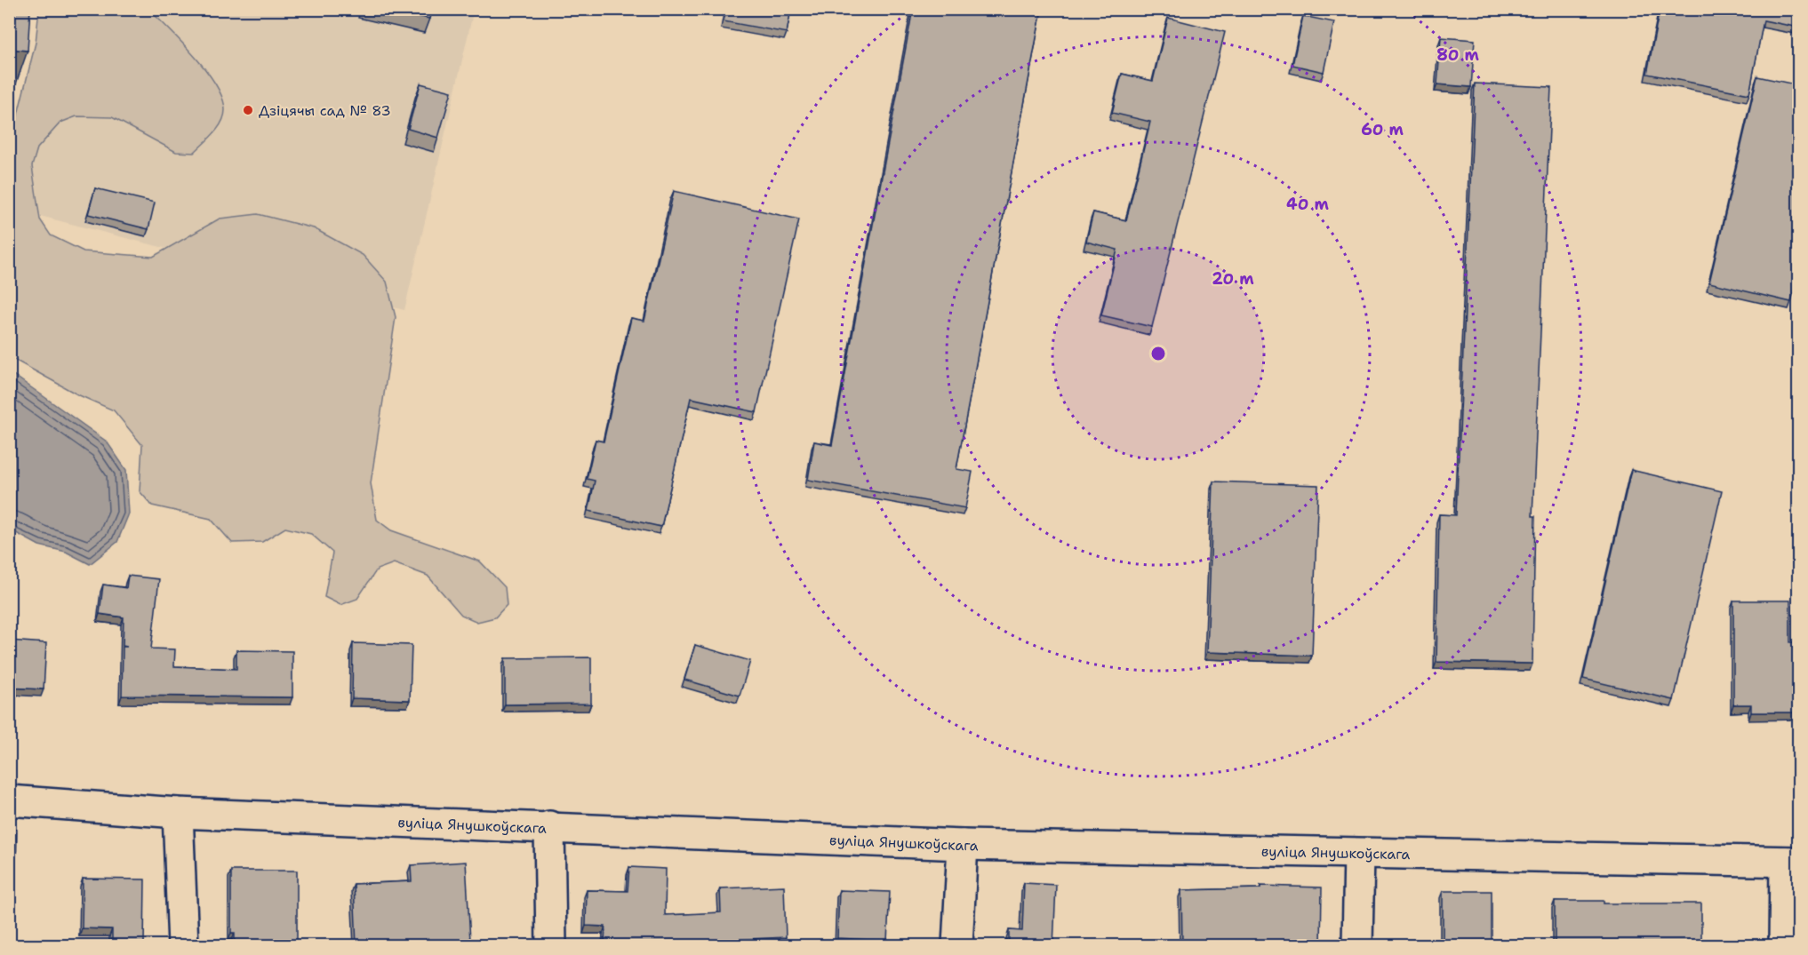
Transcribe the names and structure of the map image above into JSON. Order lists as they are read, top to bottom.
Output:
{
  "streets": {
    "street": ["вуліца Янушкоўскага"]
  },
  "places": ["Дзіцячы сад № 83"],
  "rings": [
    "80 m",
    "60 m",
    "40 m",
    "20 m"
  ]
}
